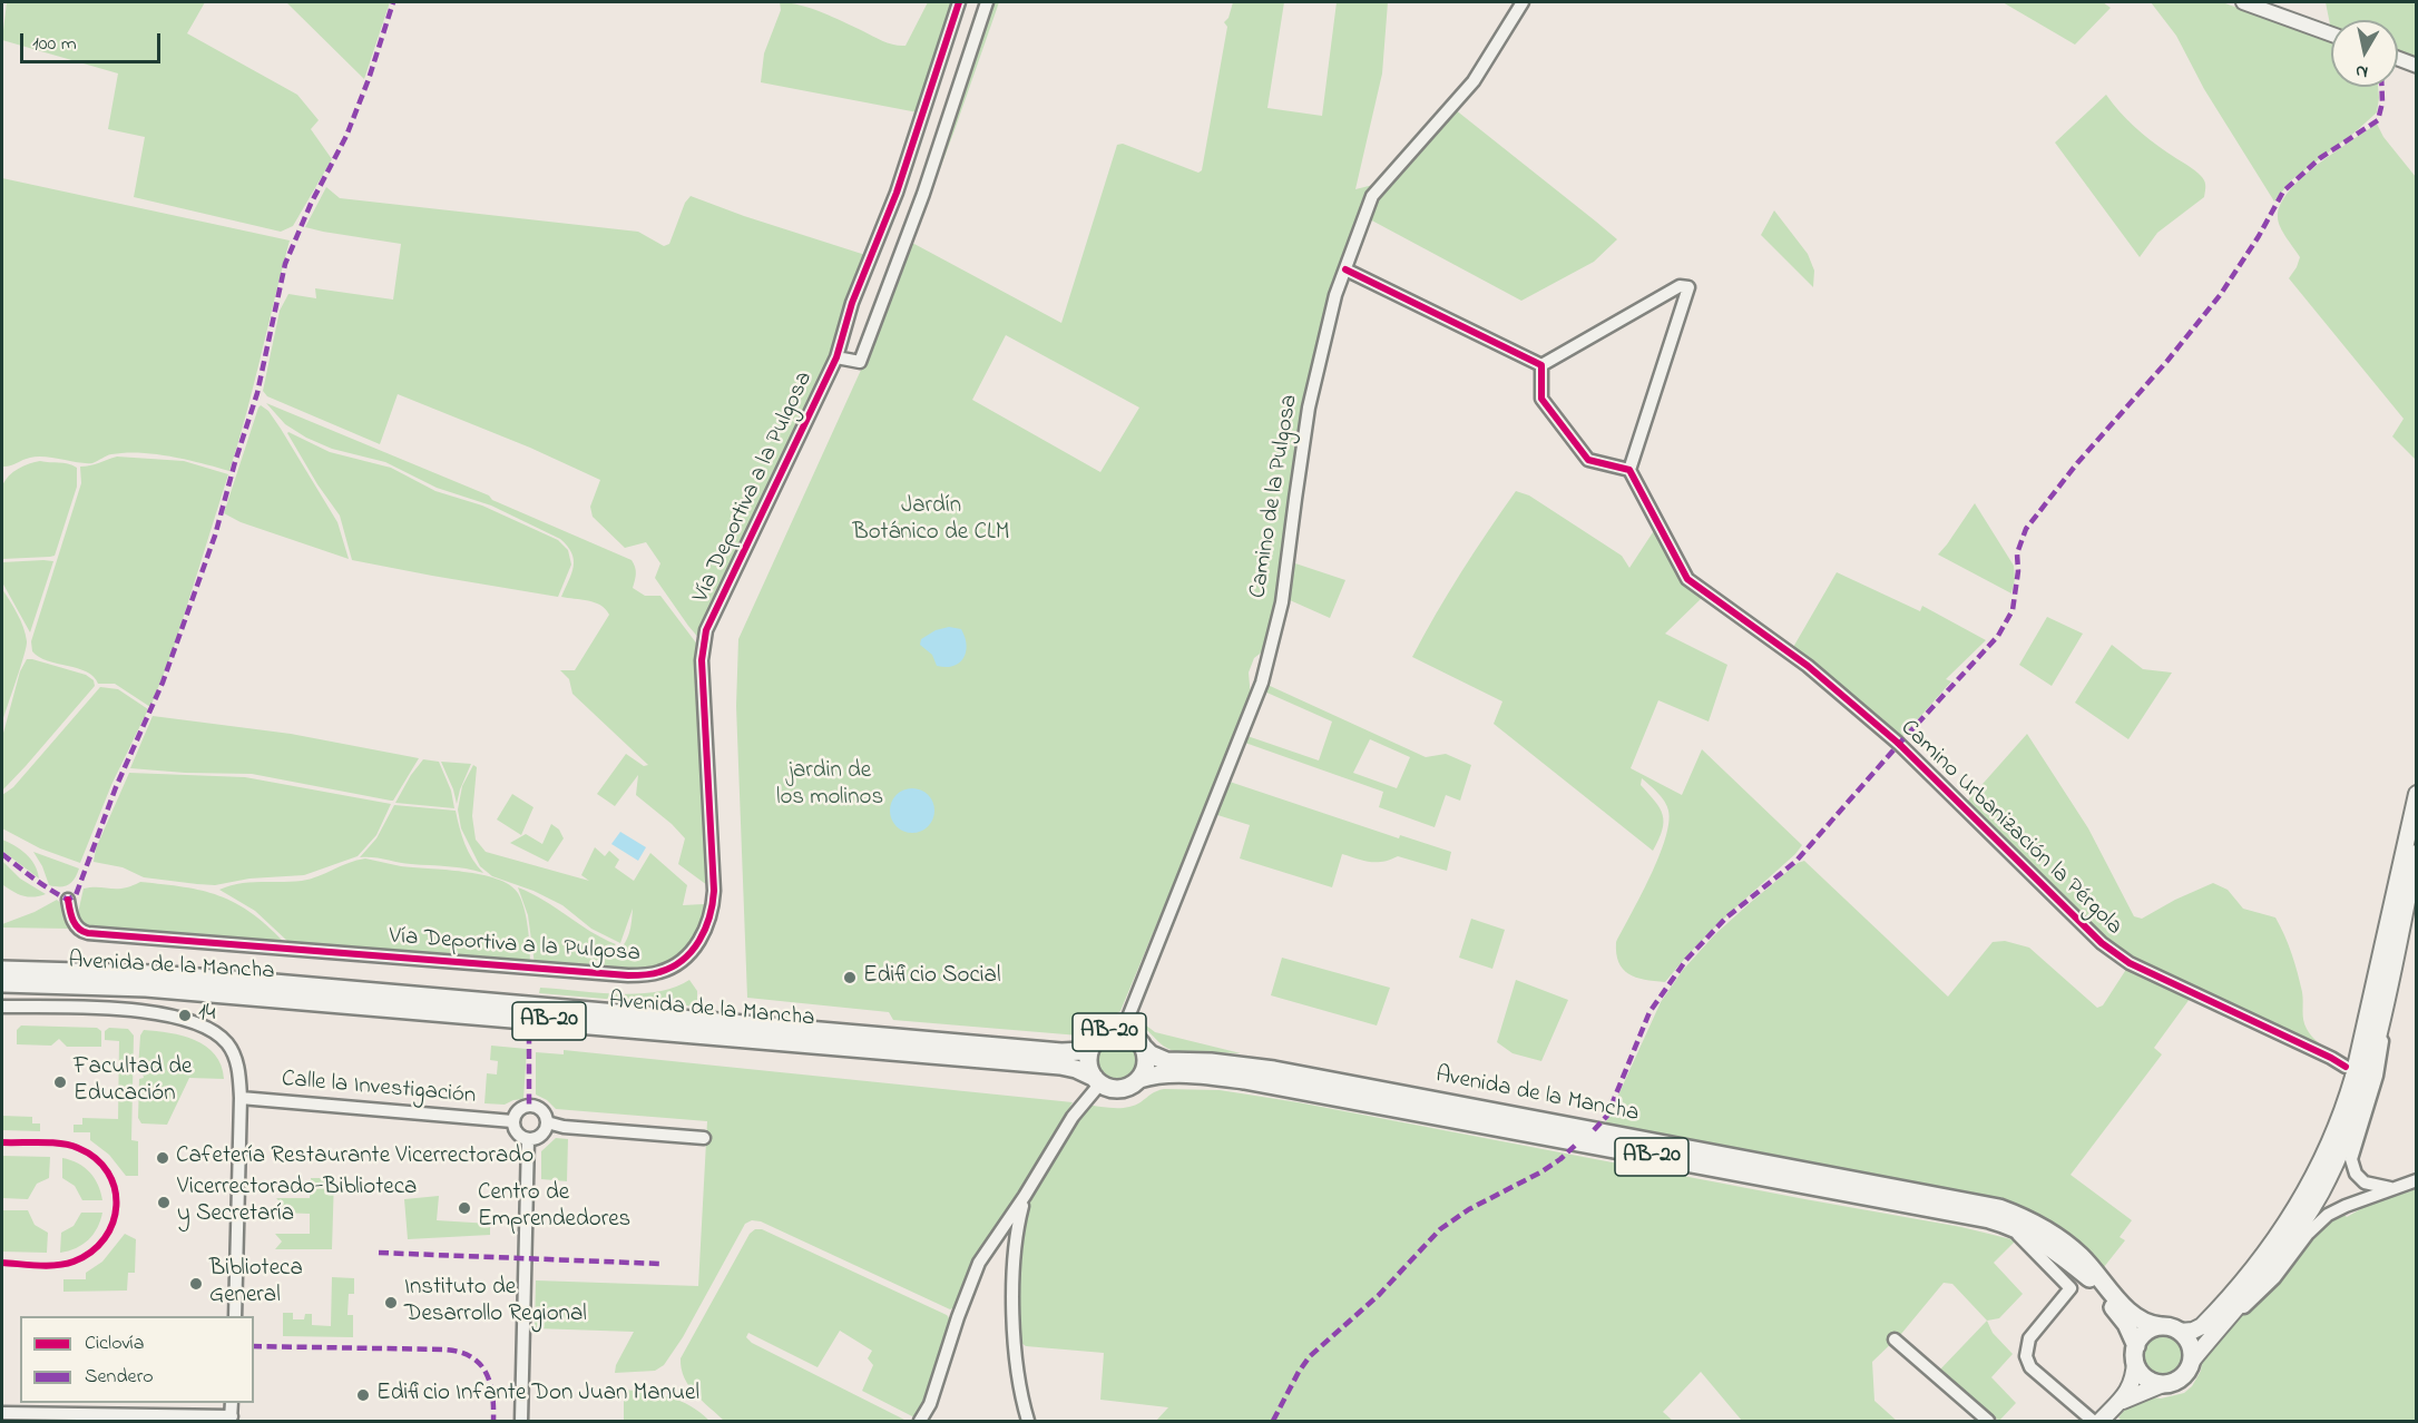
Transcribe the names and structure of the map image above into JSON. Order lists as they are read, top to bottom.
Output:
{
  "streets": {
    "main road": ["Avenida de la Mancha", "AB-20"],
    "street": [
      "Vía Deportiva a la Pulgosa",
      "Camino de la Pulgosa",
      "Camino Urbanización la Pérgola",
      "Calle la Investigación"
    ]
  },
  "crossings": [
    ["Camino de la Pulgosa", "Avenida de la Mancha"],
    ["Camino de la Pulgosa", "AB-20"],
    ["Avenida de la Mancha", "AB-20"]
  ],
  "parks": ["Jardín Botánico de CLM", "jardin de los molinos"],
  "places": [
    "Edificio Social",
    "14",
    "Facultad de Educación",
    "Cafetería Restaurante Vicerrectorado",
    "Vicerrectorado-Biblioteca y Secretaría",
    "Centro de Emprendedores",
    "Biblioteca General",
    "Instituto de Desarrollo Regional",
    "Edificio Infante Don Juan Manuel"
  ],
  "legend": ["Ciclovía", "Sendero"],
  "scale_bar": "100 m",
  "north": "bottom"
}
